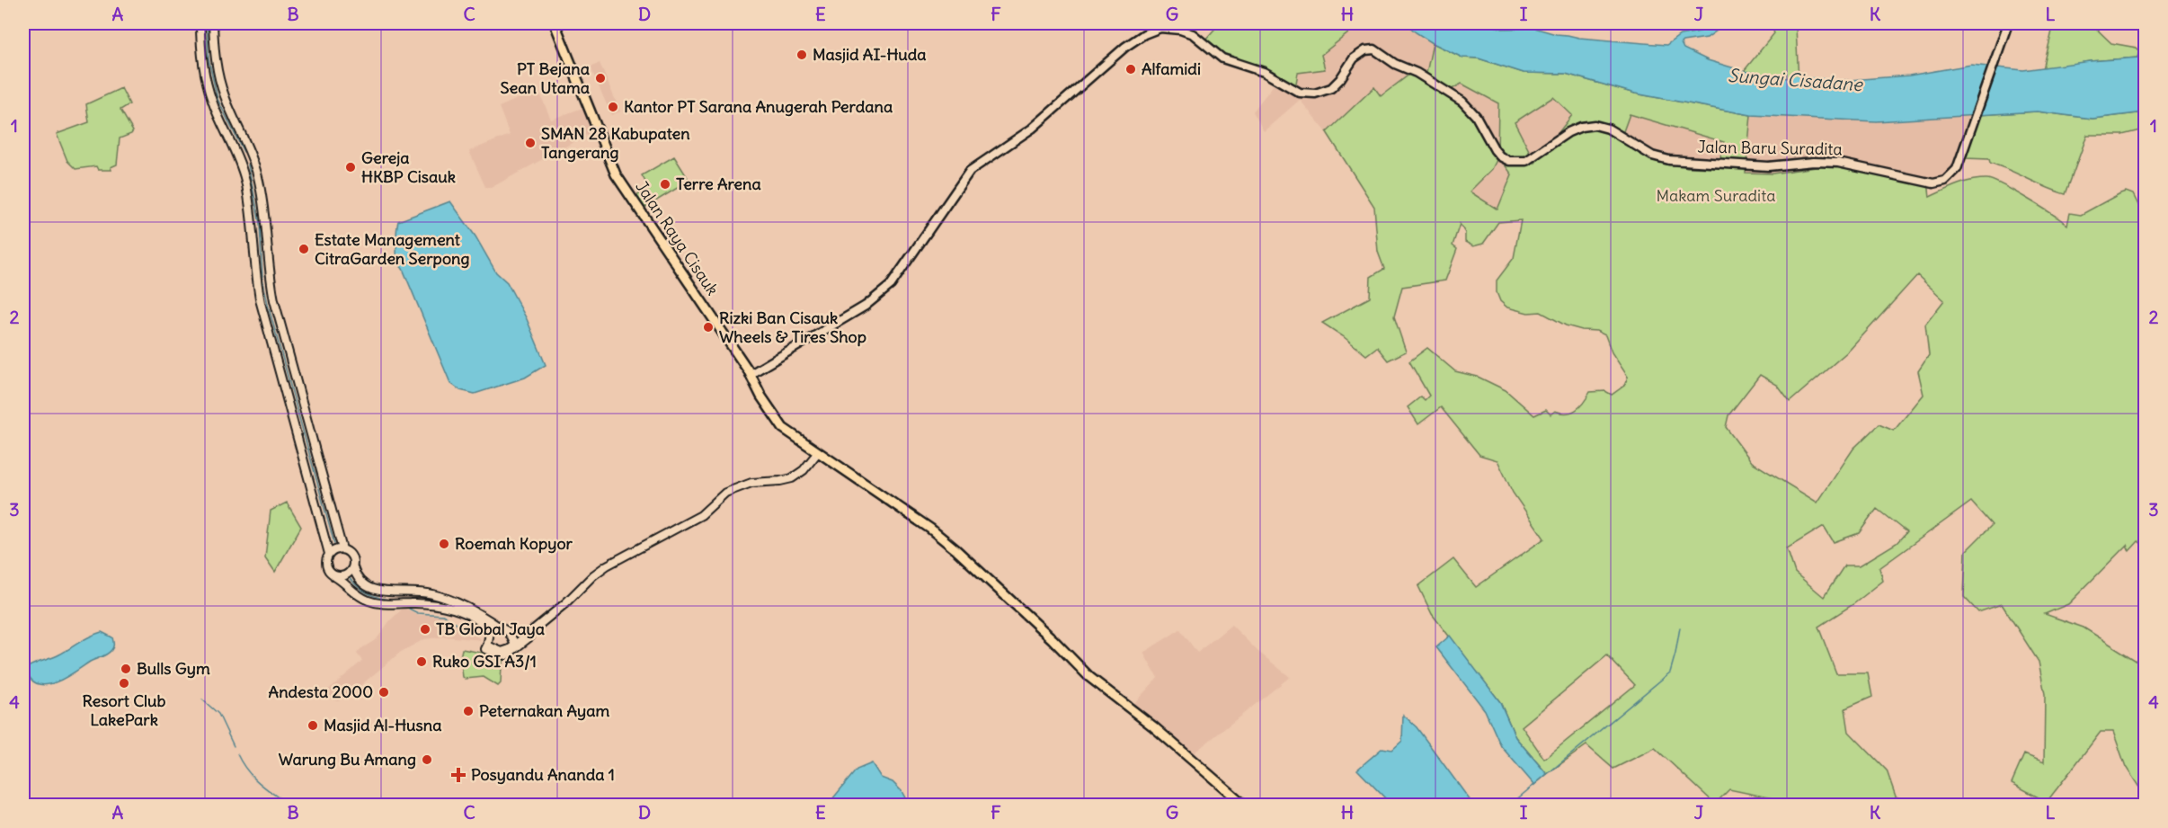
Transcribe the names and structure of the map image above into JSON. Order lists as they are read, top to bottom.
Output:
{
  "streets": {
    "main road": ["Jalan Baru Suradita", "Jalan Raya Cisauk"]
  },
  "water": ["Sungai Cisadane"],
  "parks": ["Makam Suradita"],
  "places": {
    "other": [
      "Masjid AI-Huda",
      "Alfamidi",
      "PT Bejana Sean Utama",
      "Kantor PT Sarana Anugerah Perdana",
      "SMAN 28 Kabupaten Tangerang",
      "Gereja HKBP Cisauk",
      "Terre Arena",
      "Estate Management CitraGarden Serpong",
      "Rizki Ban Cisauk Wheels & Tires Shop",
      "Roemah Kopyor",
      "TB Global Jaya",
      "Ruko GSI A3/1",
      "Bulls Gym",
      "Resort Club LakePark",
      "Andesta 2000",
      "Peternakan Ayam",
      "Masjid Al-Husna",
      "Warung Bu Amang"
    ],
    "health": ["Posyandu Ananda 1"]
  },
  "grid": {
    "columns": [
      "A",
      "B",
      "C",
      "D",
      "E",
      "F",
      "G",
      "H",
      "I",
      "J",
      "K",
      "L"
    ],
    "rows": [
      "1",
      "2",
      "3",
      "4"
    ]
  }
}
